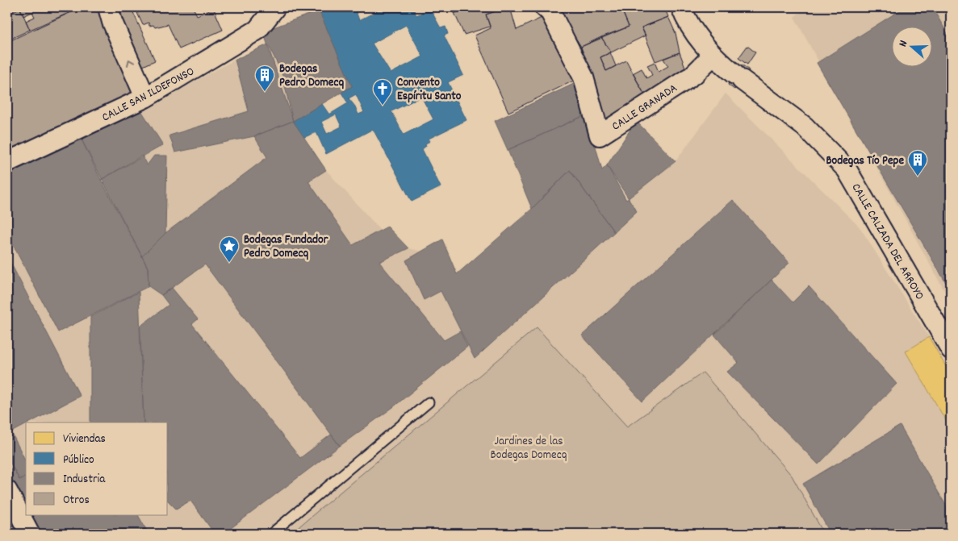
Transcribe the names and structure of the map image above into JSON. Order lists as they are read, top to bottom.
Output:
{
  "streets": {
    "street": ["CALLE SAN ILDEFONSO", "CALLE GRANADA", "CALLE CALZADA DEL ARROYO"]
  },
  "crossings": [
    ["CALLE GRANADA", "CALLE CALZADA DEL ARROYO"]
  ],
  "parks": ["Jardines de las Bodegas Domecq"],
  "places": {
    "building": ["Bodegas Pedro Domecq", "Bodegas Tío Pepe"],
    "church": ["Convento Espíritu Santo"],
    "place": ["Bodegas Fundador Pedro Domecq"]
  },
  "legend": [
    "Viviendas",
    "Público",
    "Industria",
    "Otros"
  ],
  "north": "left"
}
